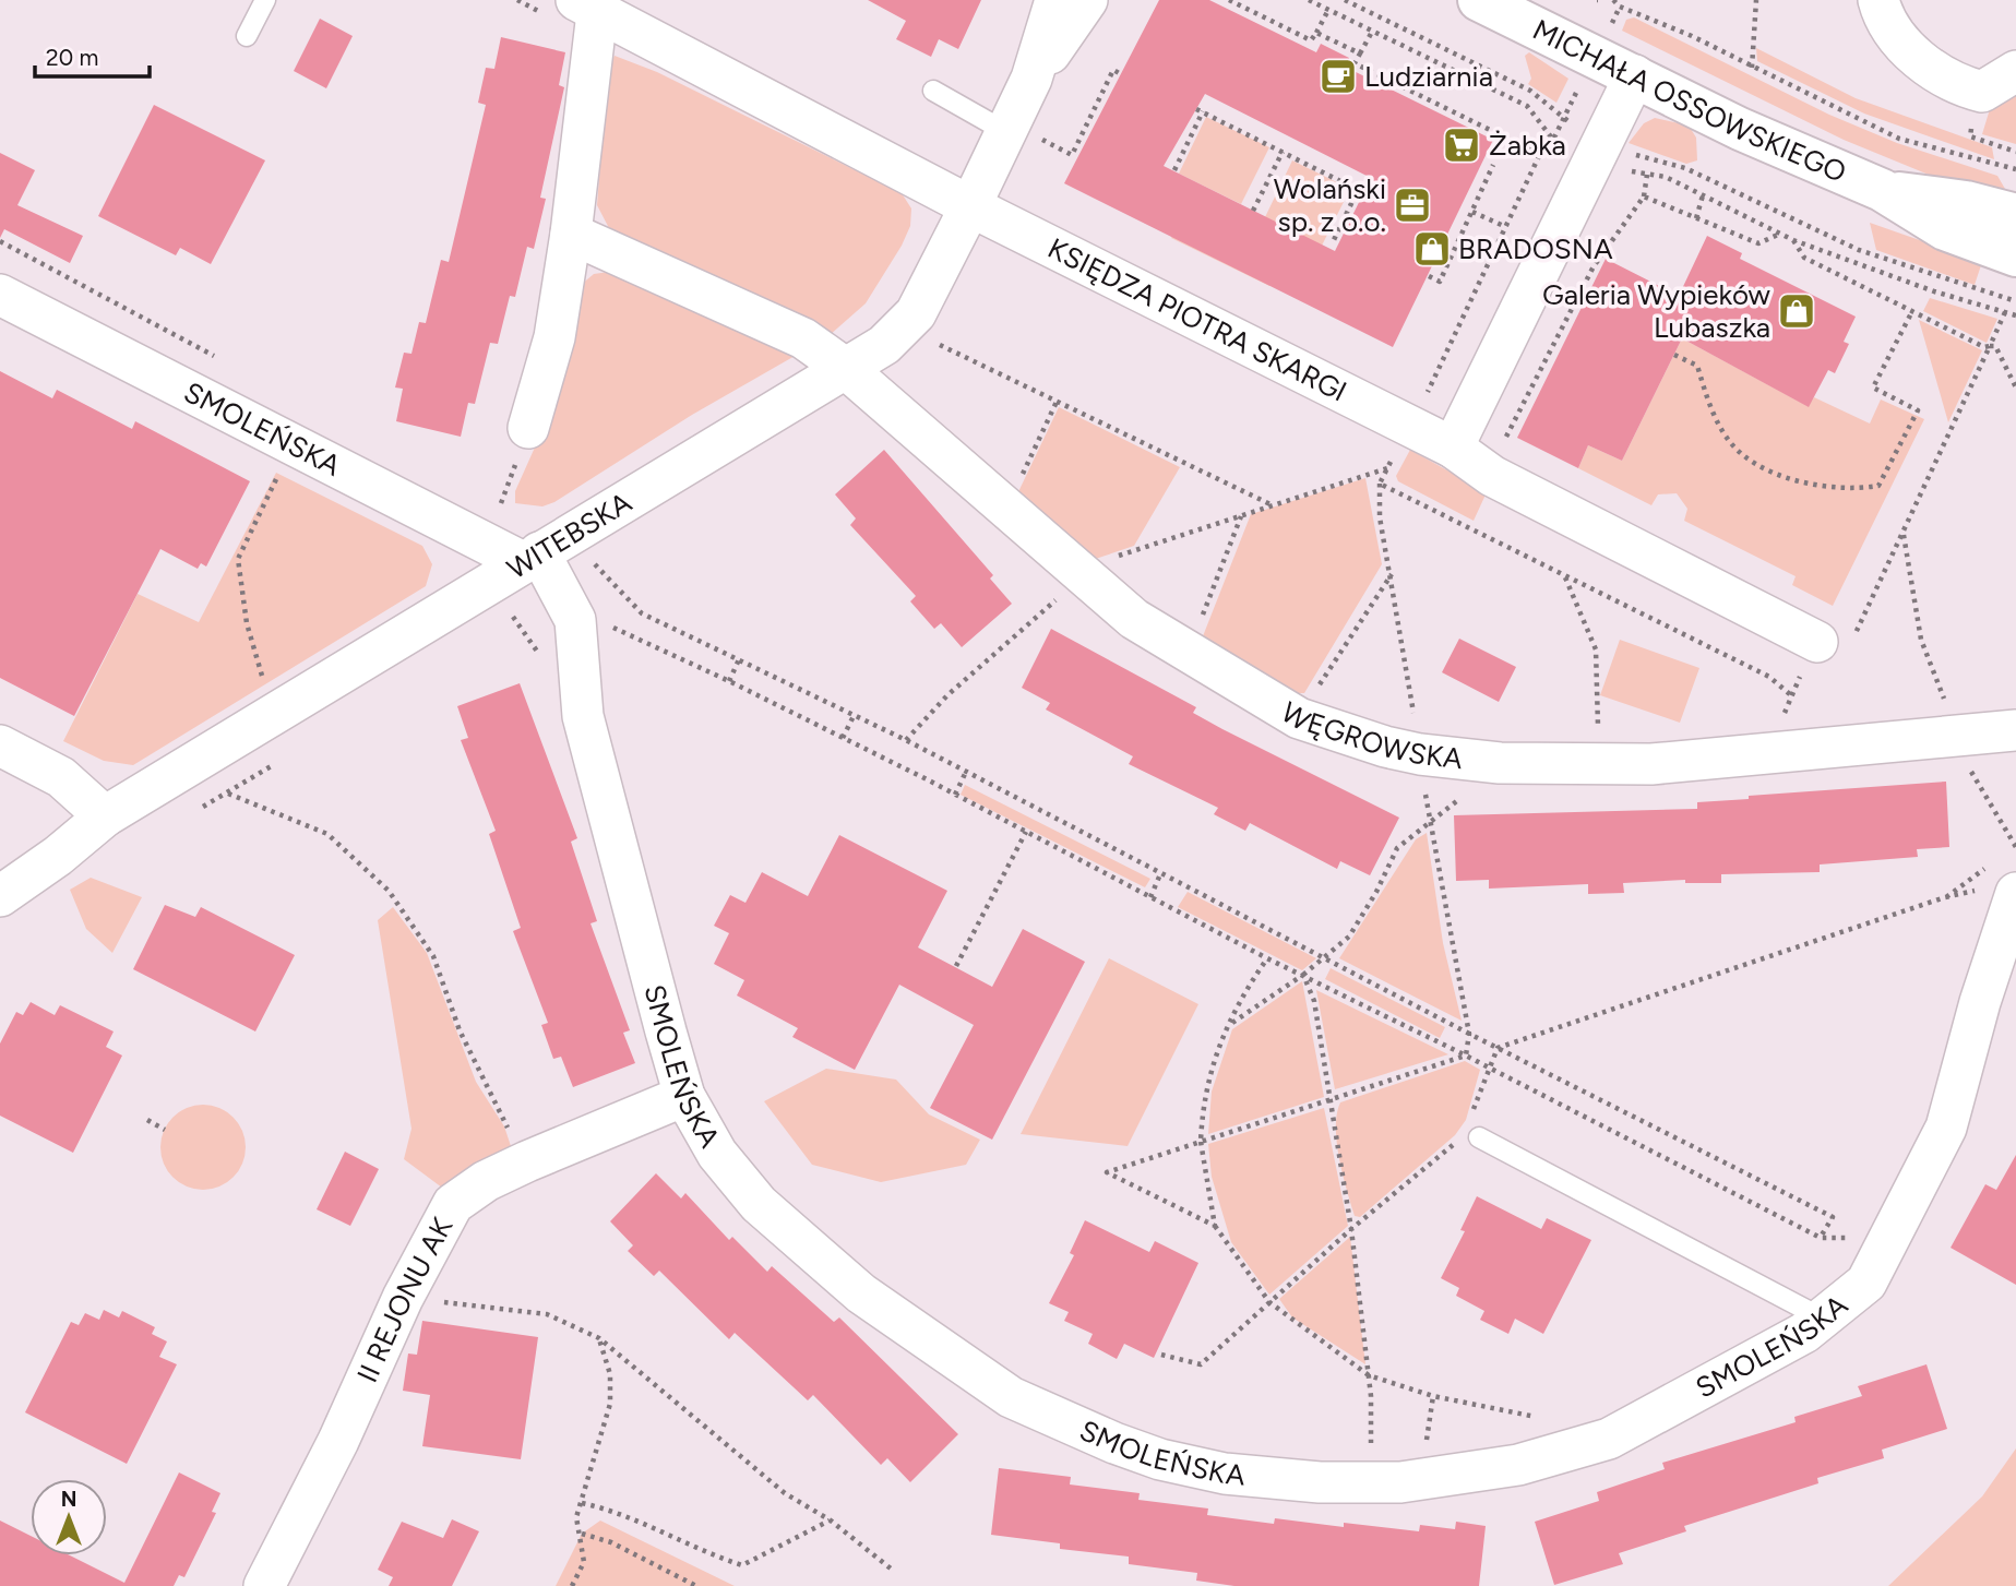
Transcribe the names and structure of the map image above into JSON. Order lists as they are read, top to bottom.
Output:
{
  "streets": {
    "street": [
      "MICHAŁA OSSOWSKIEGO",
      "KSIĘDZA PIOTRA SKARGI",
      "SMOLEŃSKA",
      "WITEBSKA",
      "WĘGROWSKA",
      "II REJONU AK"
    ]
  },
  "crossings": [
    ["KSIĘDZA PIOTRA SKARGI", "WITEBSKA"],
    ["SMOLEŃSKA", "WITEBSKA"],
    ["SMOLEŃSKA", "II REJONU AK"],
    ["WITEBSKA", "WĘGROWSKA"]
  ],
  "places": {
    "cafe": ["Ludziarnia"],
    "supermarket": ["Żabka"],
    "office": ["Wolański sp. z o.o."],
    "shop": ["BRADOSNA", "Galeria Wypieków Lubaszka"]
  },
  "scale_bar": "20 m",
  "north": "top"
}
